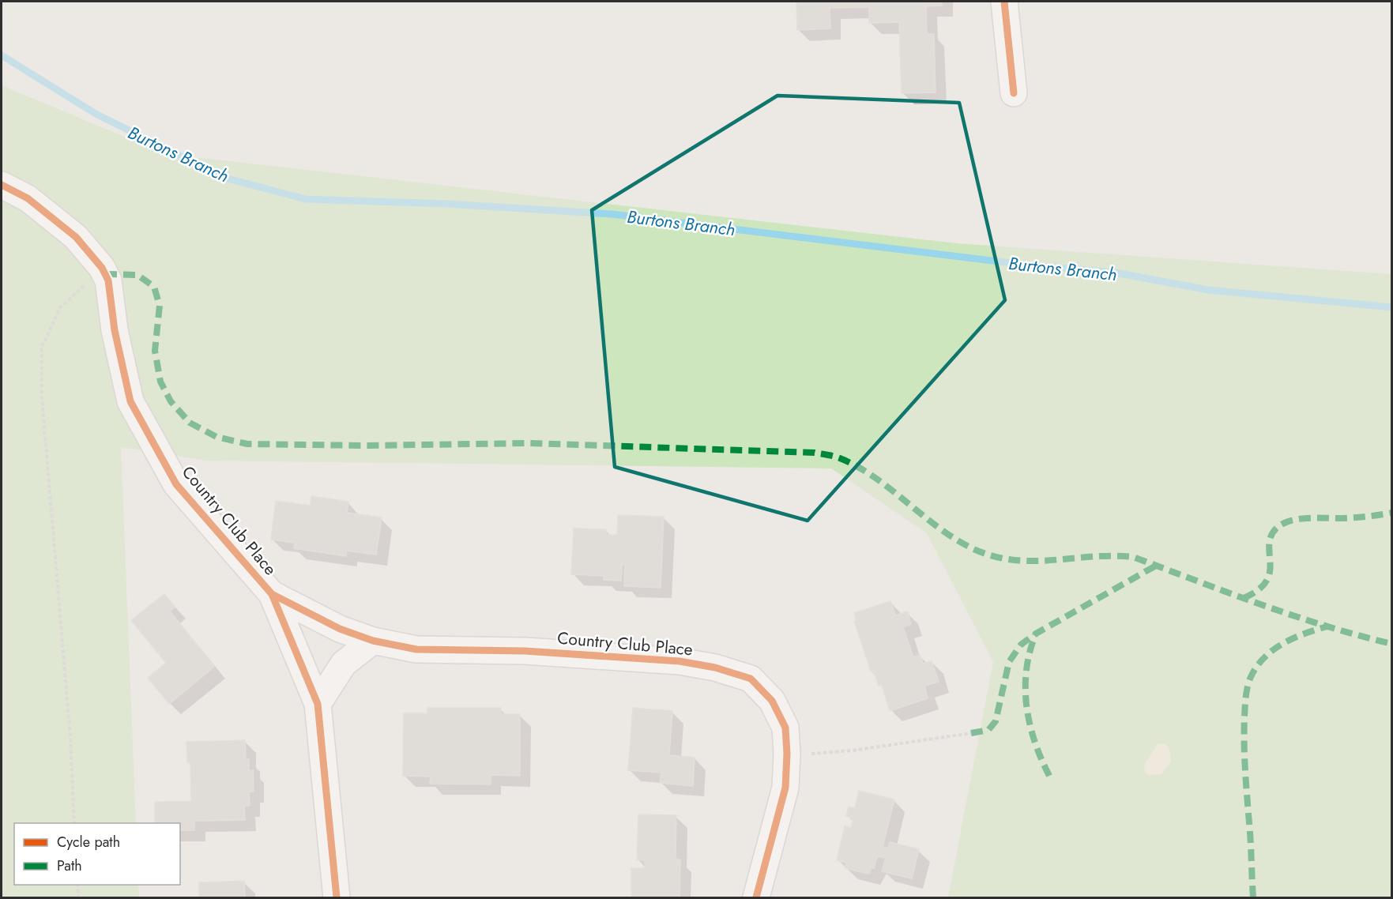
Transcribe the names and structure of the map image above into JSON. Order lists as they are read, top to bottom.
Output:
{
  "streets": {
    "street": ["Country Club Place"]
  },
  "water": ["Burtons Branch"],
  "legend": ["Cycle path", "Path"]
}
